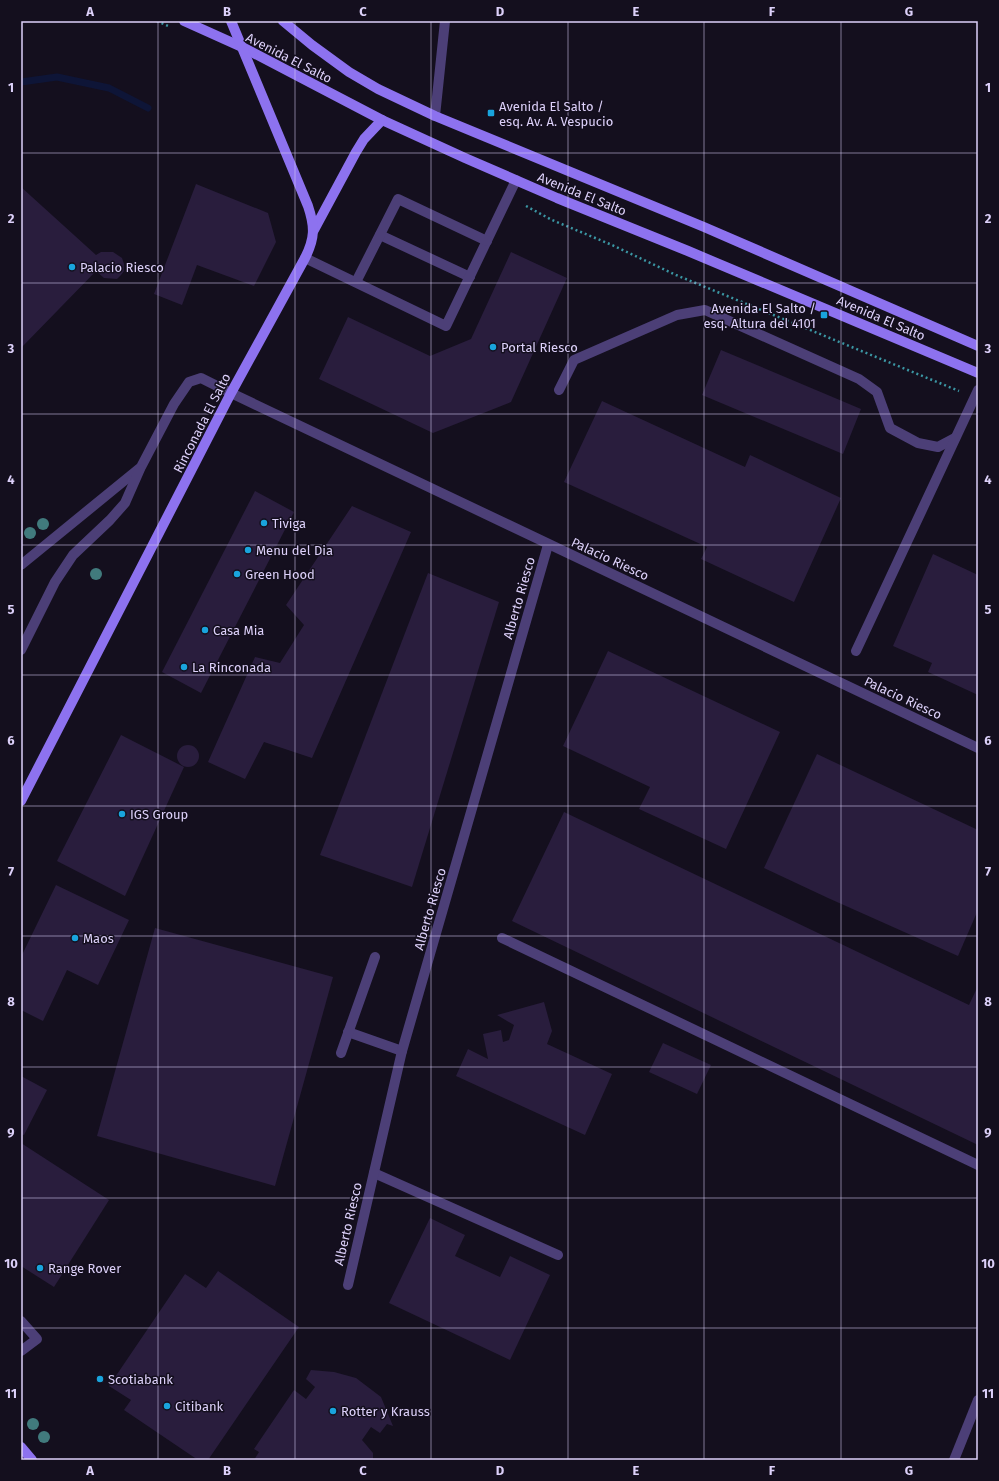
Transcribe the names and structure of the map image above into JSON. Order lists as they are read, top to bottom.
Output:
{
  "streets": {
    "main road": ["Avenida El Salto", "Rinconada El Salto"],
    "street": ["Palacio Riesco", "Alberto Riesco"]
  },
  "crossings": [
    ["Avenida El Salto", "Rinconada El Salto"],
    ["Rinconada El Salto", "Palacio Riesco"],
    ["Palacio Riesco", "Alberto Riesco"]
  ],
  "places": {
    "transit": ["Avenida El Salto / esq. Av. A. Vespucio", "Avenida El Salto / esq. Altura del 4101"],
    "other": [
      "Palacio Riesco",
      "Portal Riesco",
      "Tiviga",
      "Menu del Dia",
      "Green Hood",
      "Casa Mia",
      "La Rinconada",
      "IGS Group",
      "Maos",
      "Range Rover",
      "Scotiabank",
      "Citibank",
      "Rotter y Krauss"
    ]
  },
  "grid": {
    "columns": [
      "A",
      "B",
      "C",
      "D",
      "E",
      "F",
      "G"
    ],
    "rows": [
      "1",
      "2",
      "3",
      "4",
      "5",
      "6",
      "7",
      "8",
      "9",
      "10",
      "11"
    ]
  }
}
